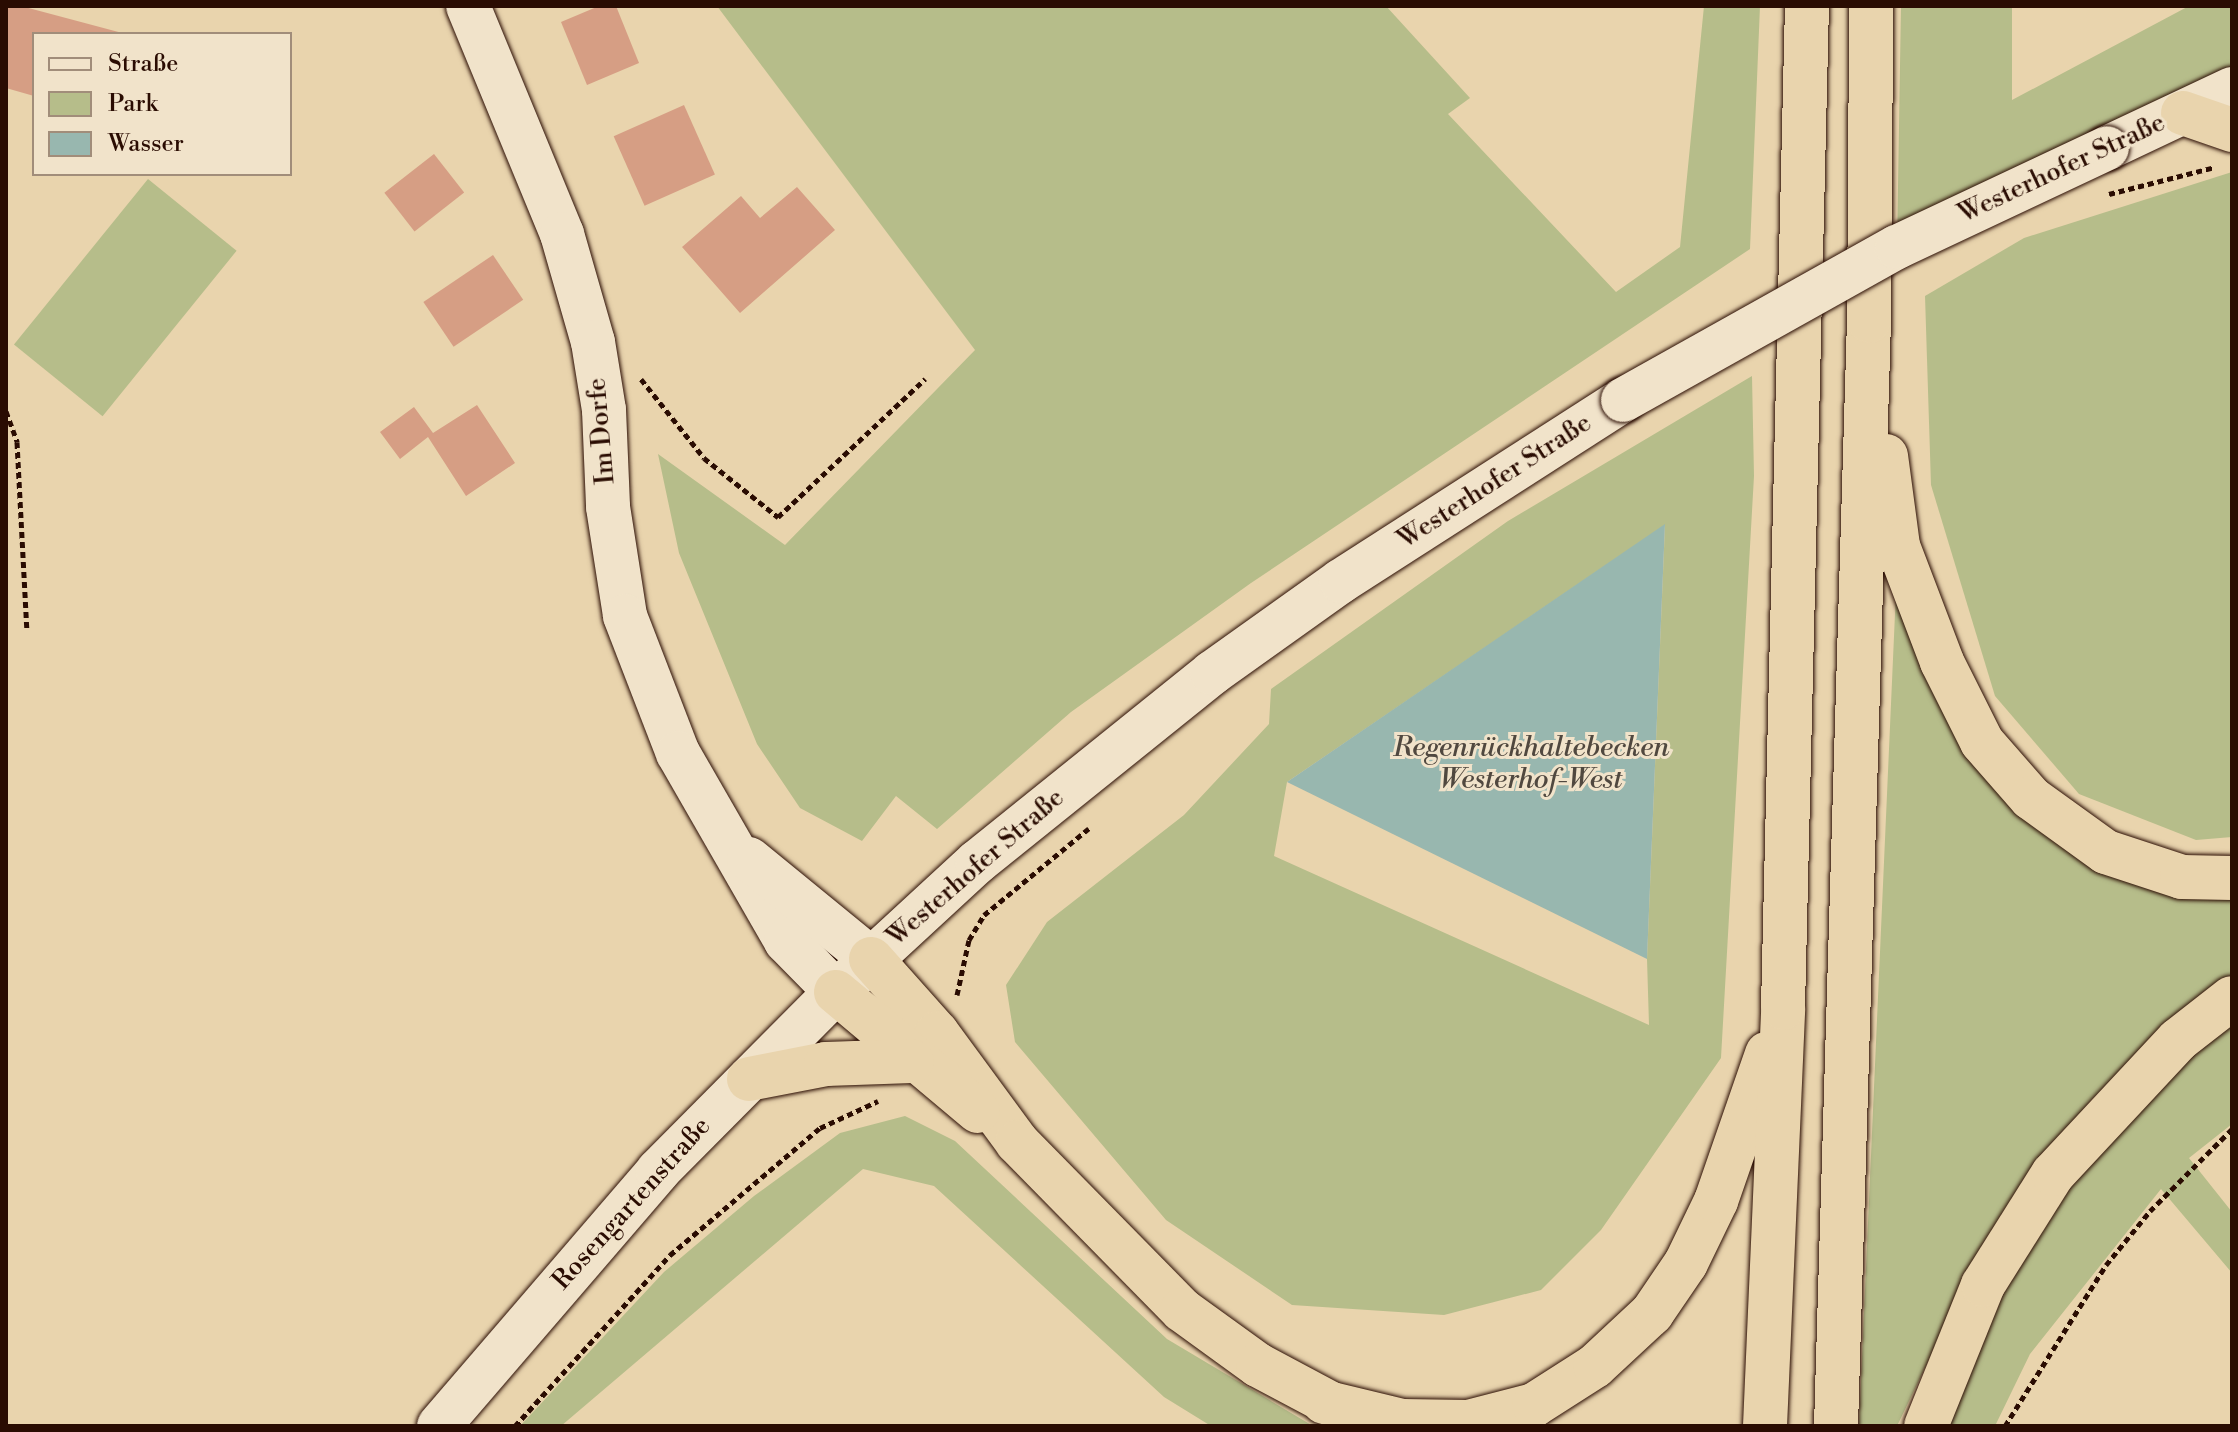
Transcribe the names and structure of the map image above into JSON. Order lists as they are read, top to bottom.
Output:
{
  "streets": {
    "main road": ["Westerhofer Straße", "Im Dorfe", "Rosengartenstraße"]
  },
  "crossings": [
    ["Westerhofer Straße", "Im Dorfe"],
    ["Westerhofer Straße", "Rosengartenstraße"],
    ["Im Dorfe", "Rosengartenstraße"]
  ],
  "water": ["Regenrückhaltebecken Westerhof-West"],
  "legend": ["Straße", "Park", "Wasser"]
}
